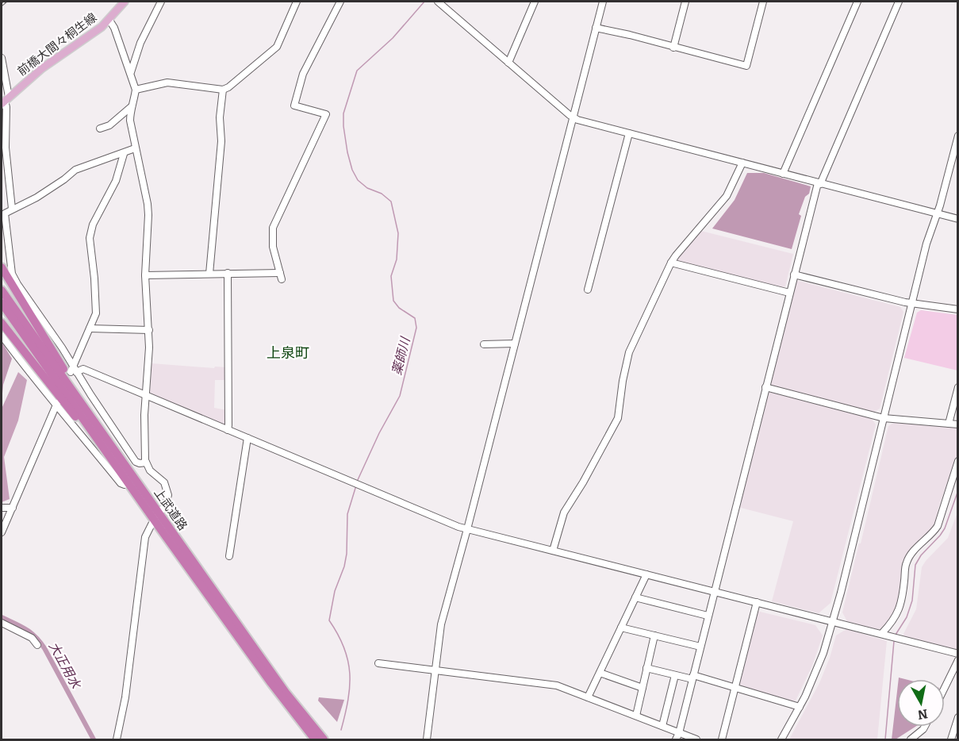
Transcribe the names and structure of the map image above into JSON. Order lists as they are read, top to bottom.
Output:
{
  "streets": {
    "highway": ["上武道路"],
    "main road": ["前橋大間々桐生線"]
  },
  "districts": ["上泉町"],
  "water": ["薬師川", "大正用水"],
  "north": "bottom"
}
